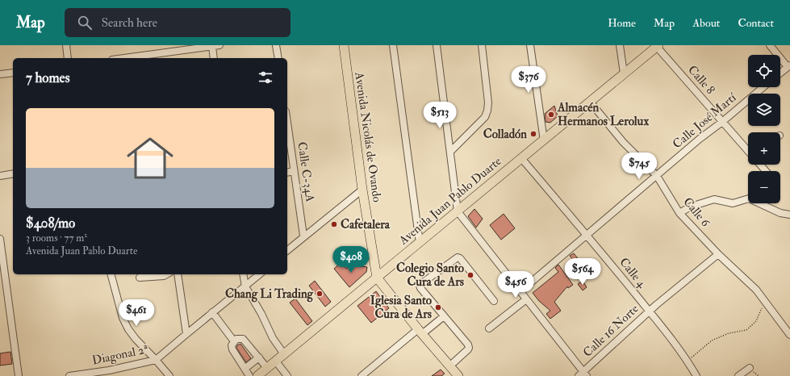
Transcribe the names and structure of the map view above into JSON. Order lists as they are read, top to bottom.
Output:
{
  "streets": {
    "main road": ["Avenida Nicolás de Ovando", "Avenida Juan Pablo Duarte"],
    "street": [
      "Calle 8",
      "Calle José Martí",
      "Calle C-34A",
      "Calle 6",
      "Calle 4",
      "Calle 16 Norte",
      "Diagonal 2ª"
    ]
  },
  "crossings": [
    ["Calle 8", "Calle José Martí"],
    ["Calle 8", "Avenida Juan Pablo Duarte"],
    ["Calle José Martí", "Calle 6"],
    ["Calle José Martí", "Calle 4"],
    ["Avenida Nicolás de Ovando", "Avenida Juan Pablo Duarte"],
    ["Avenida Juan Pablo Duarte", "Calle 6"],
    ["Avenida Juan Pablo Duarte", "Calle 4"],
    ["Calle 6", "Calle 16 Norte"],
    ["Calle 4", "Calle 16 Norte"]
  ],
  "places": [
    "Almacén Hermanos Lerolux",
    "Colladón",
    "Cafetalera",
    "Colegio Santo Cura de Ars",
    "Chang Li Trading",
    "Iglesia Santo Cura de Ars"
  ],
  "page": {
    "header": "Map",
    "search": "Search here",
    "nav": [
      "Home",
      "Map",
      "About",
      "Contact"
    ],
    "map_buttons": ["+", "−"],
    "heading": "7 homes",
    "price": [
      "$376",
      "$513",
      "$745",
      "$408",
      "$564",
      "$456",
      "$461"
    ],
    "list": [
      {
        "name": "$408/mo",
        "note": "3 rooms · 77 m² · Avenida Juan Pablo Duarte"
      }
    ]
  }
}
